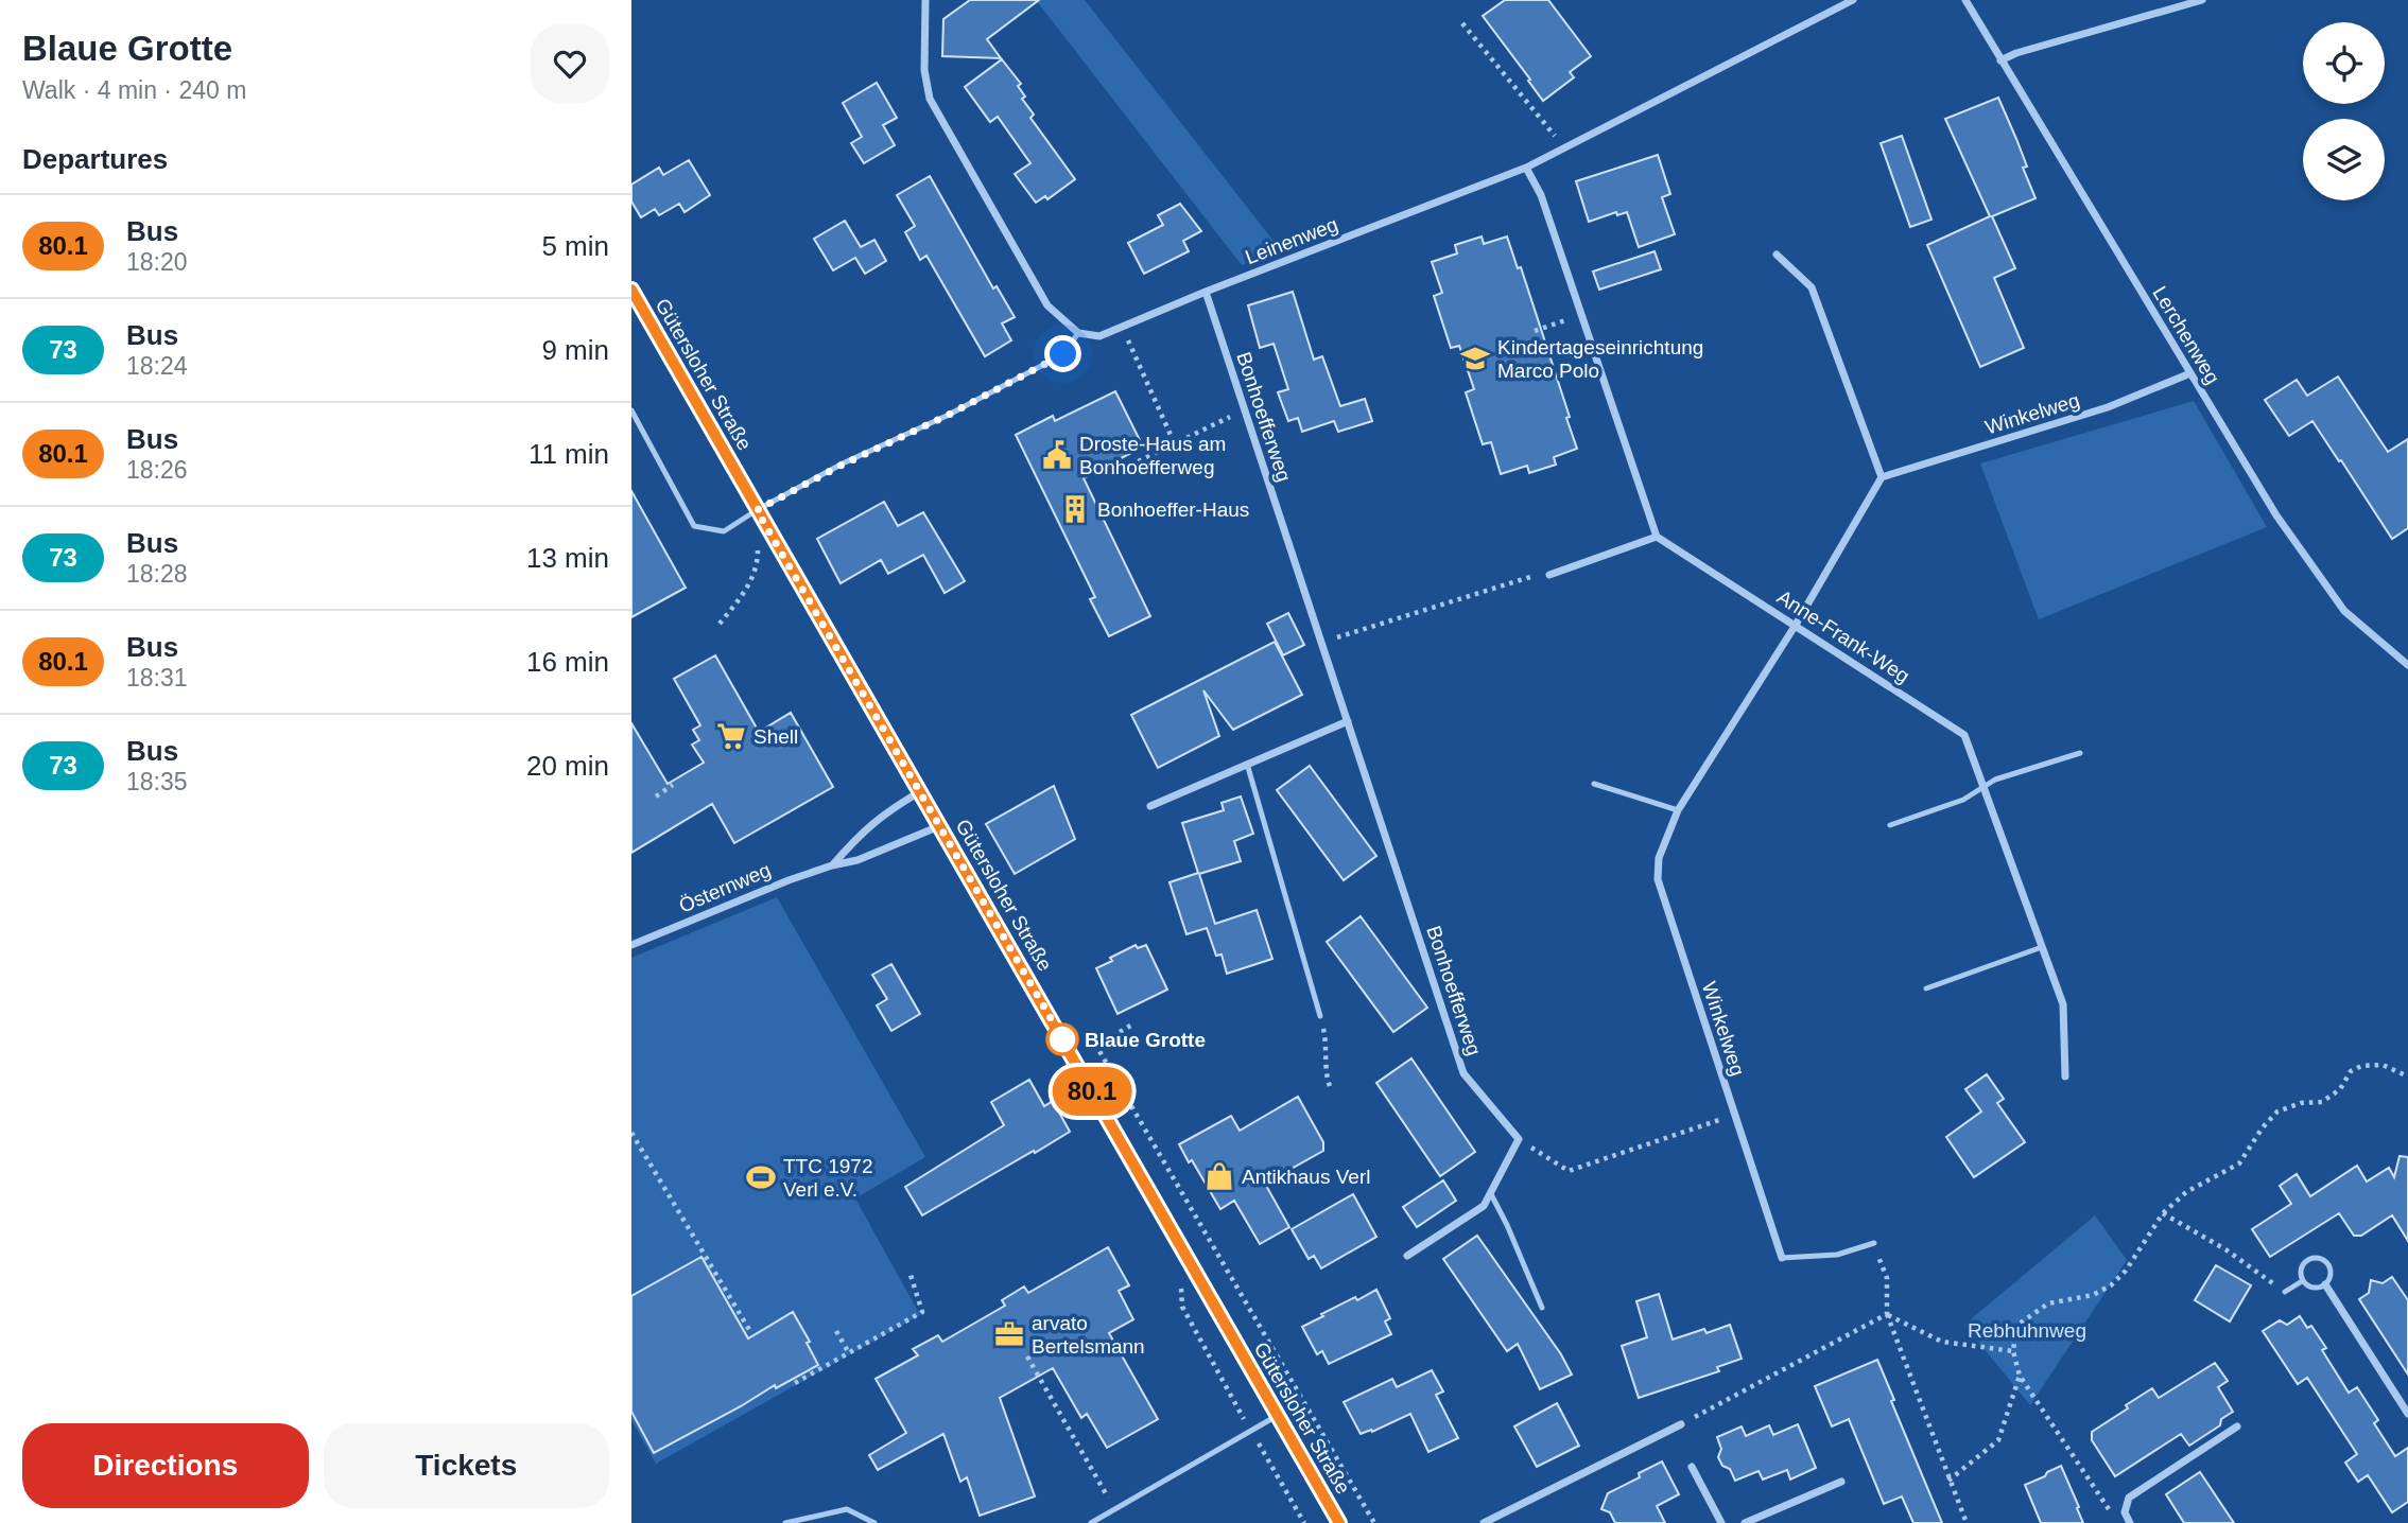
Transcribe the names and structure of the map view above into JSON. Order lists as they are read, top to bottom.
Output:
{
  "streets": {
    "main road": ["Gütersloher Straße"],
    "street": [
      "Leinenweg",
      "Lerchenweg",
      "Winkelweg",
      "Bonhoefferweg",
      "Anne-Frank-Weg",
      "Östernweg"
    ]
  },
  "crossings": [
    ["Leinenweg", "Bonhoefferweg"],
    ["Lerchenweg", "Winkelweg"],
    ["Gütersloher Straße", "Östernweg"],
    ["Winkelweg", "Anne-Frank-Weg"]
  ],
  "parks": ["Rebhuhnweg"],
  "places": {
    "school or university": ["Kindertageseinrichtung Marco Polo"],
    "public building": ["Droste-Haus am Bonhoefferweg"],
    "building": ["Bonhoeffer-Haus"],
    "supermarket": ["Shell"],
    "other": ["Blaue Grotte"],
    "shop": ["Antikhaus Verl"],
    "sports": ["TTC 1972 Verl e.V."],
    "office": ["arvato Bertelsmann"]
  },
  "lines": ["bus line 80.1"],
  "page": {
    "heading": [
      ["Blaue Grotte", "Walk · 4 min · 240 m"],
      "Departures"
    ],
    "on_map": "80.1",
    "list": [
      {
        "mark": "80.1",
        "name": "Bus",
        "note": "18:20",
        "value": "5 min"
      },
      {
        "mark": "73",
        "name": "Bus",
        "note": "18:24",
        "value": "9 min"
      },
      {
        "mark": "80.1",
        "name": "Bus",
        "note": "18:26",
        "value": "11 min"
      },
      {
        "mark": "73",
        "name": "Bus",
        "note": "18:28",
        "value": "13 min"
      },
      {
        "mark": "80.1",
        "name": "Bus",
        "note": "18:31",
        "value": "16 min"
      },
      {
        "mark": "73",
        "name": "Bus",
        "note": "18:35",
        "value": "20 min"
      }
    ],
    "buttons": ["Directions", "Tickets"]
  }
}
